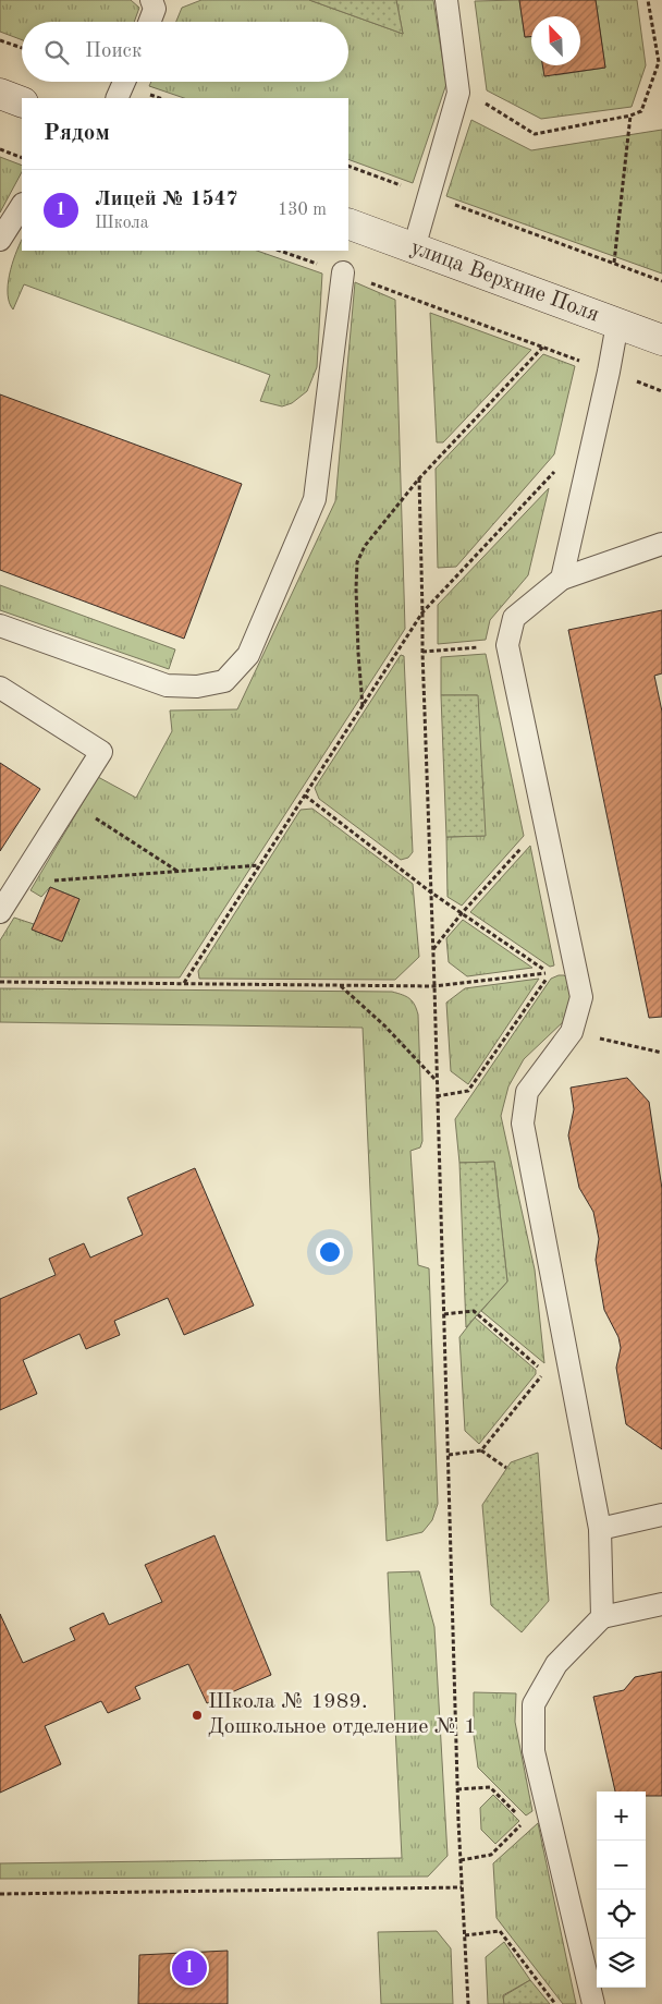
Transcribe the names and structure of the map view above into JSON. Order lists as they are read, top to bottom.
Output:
{
  "streets": {
    "street": ["улица Верхние Поля"]
  },
  "places": ["Школа № 1989. Дошкольное отделение № 1"],
  "north": "top left",
  "page": {
    "search": "Поиск",
    "heading": "Рядом",
    "list": [
      {
        "mark": "1",
        "name": "Лицей № 1547",
        "note": "Школа",
        "value": "130 m"
      }
    ],
    "map_buttons": ["+", "−"],
    "pins": "1"
  }
}
